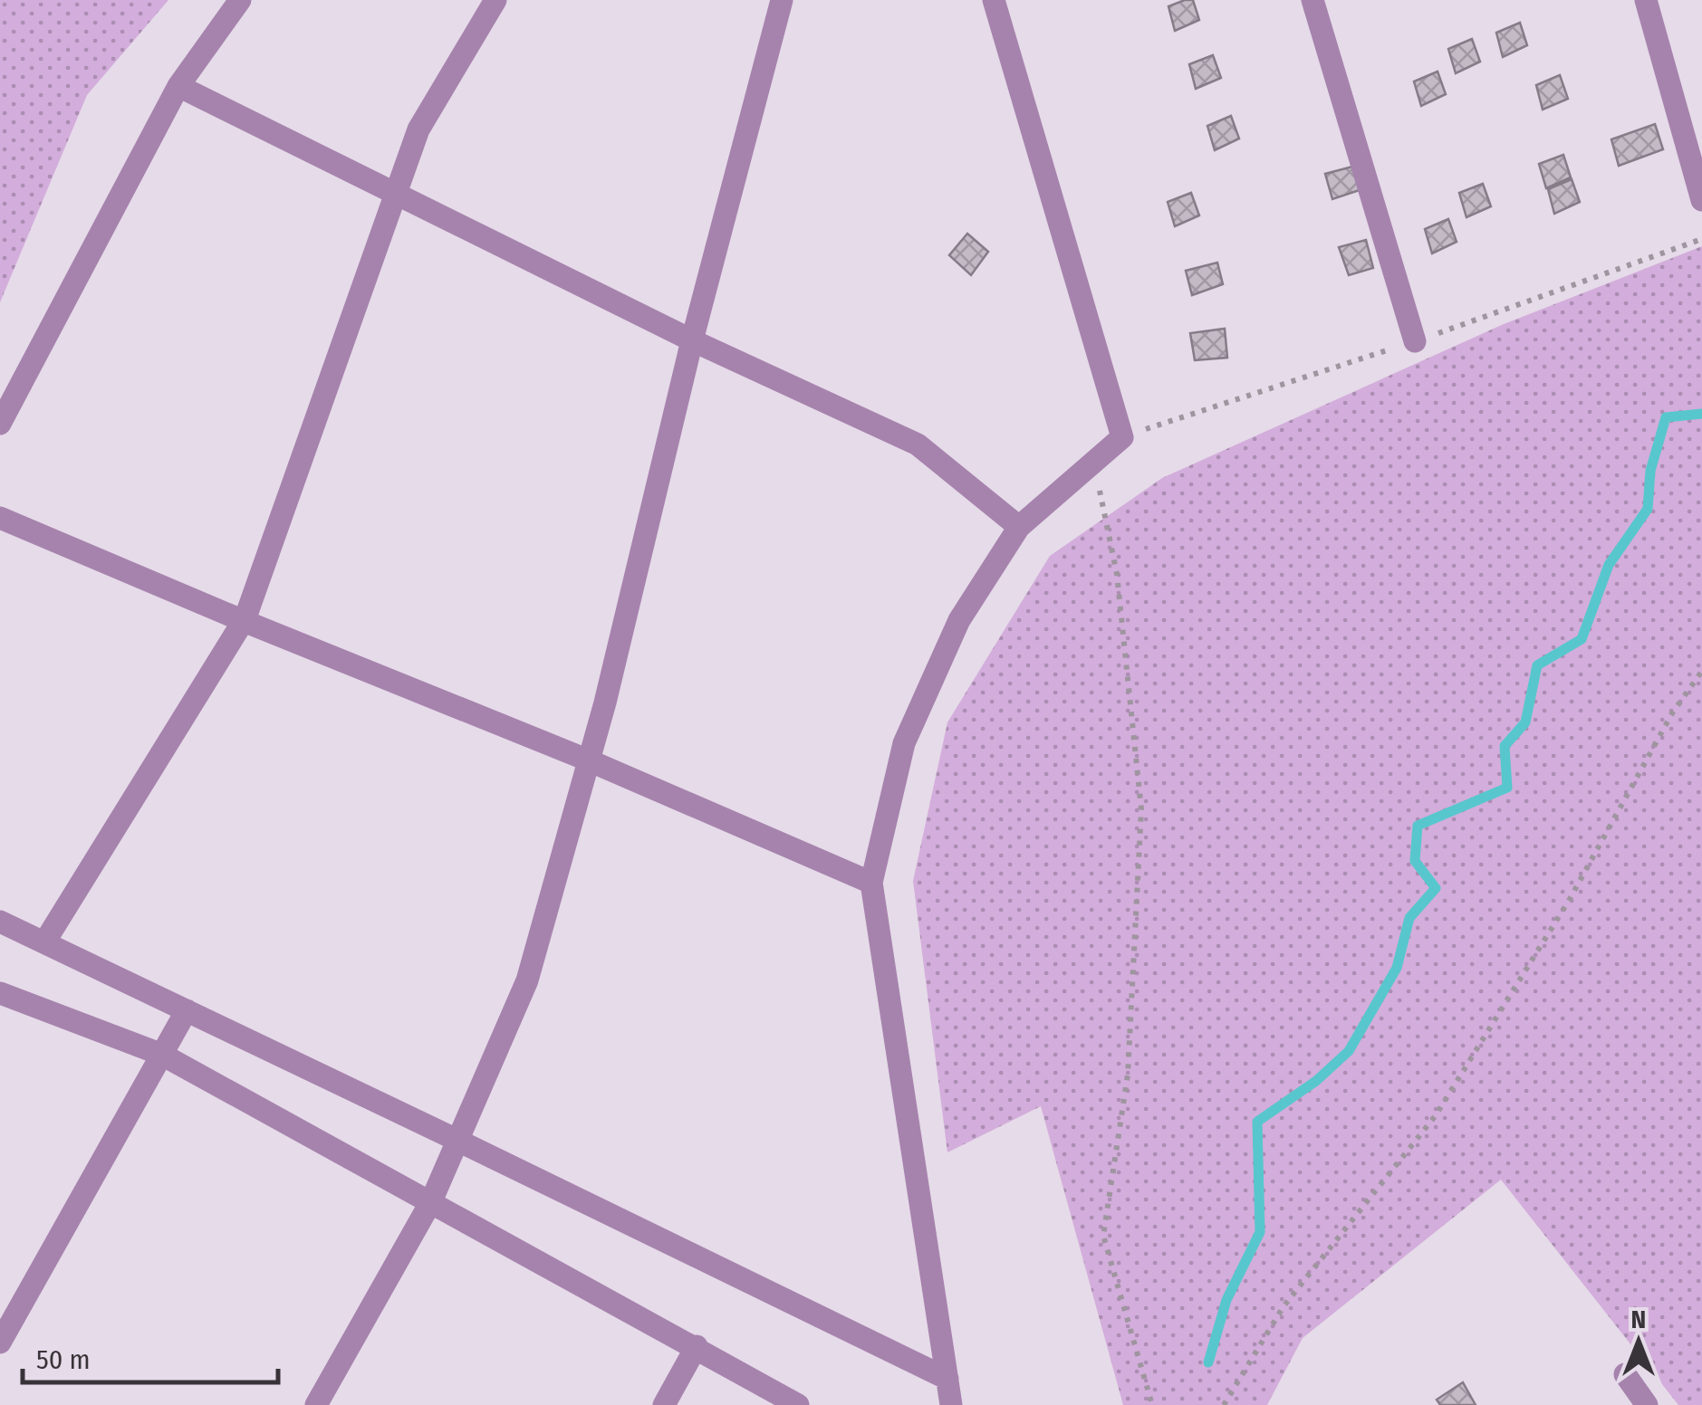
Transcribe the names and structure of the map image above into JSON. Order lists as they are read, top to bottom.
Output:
{
  "scale_bar": "50 m",
  "north": "top"
}
